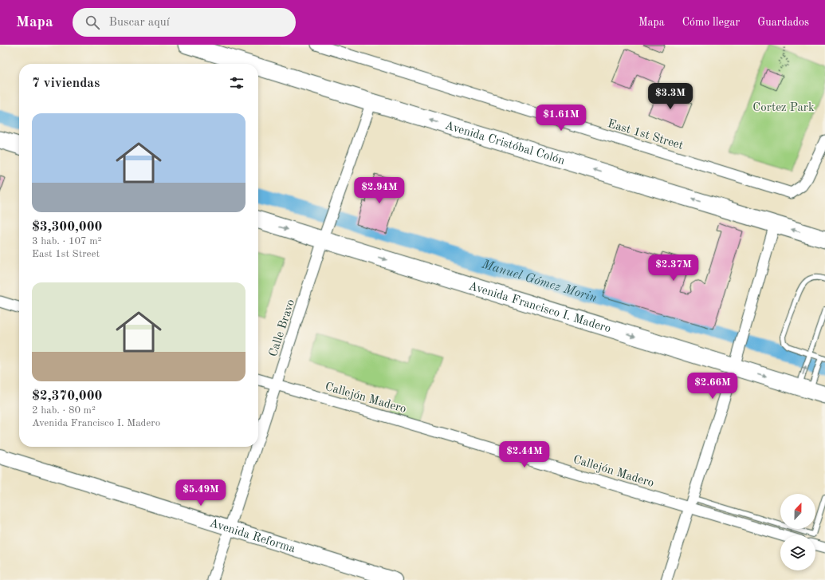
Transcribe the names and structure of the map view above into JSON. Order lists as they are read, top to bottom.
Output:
{
  "streets": {
    "main road": ["Avenida Cristóbal Colón", "Avenida Francisco I. Madero", "Avenida Reforma"],
    "street": ["East 1st Street", "Calle Bravo", "Callejón Madero"]
  },
  "crossings": [
    ["Avenida Cristóbal Colón", "Calle Bravo"],
    ["Avenida Francisco I. Madero", "Calle Bravo"],
    ["Calle Bravo", "Callejón Madero"],
    ["Calle Bravo", "Avenida Reforma"]
  ],
  "one_way": ["Avenida Cristóbal Colón", "Avenida Francisco I. Madero"],
  "water": ["Manuel Gómez Morin"],
  "parks": ["Cortez Park"],
  "north": "top",
  "page": {
    "header": "Mapa",
    "search": "Buscar aquí",
    "nav": ["Mapa", "Cómo llegar", "Guardados"],
    "heading": "7 viviendas",
    "price": [
      "$3.3M",
      "$1.61M",
      "$2.94M",
      "$2.37M",
      "$2.66M",
      "$2.44M",
      "$5.49M"
    ],
    "list": [
      {
        "name": "$3,300,000",
        "note": "3 hab. · 107 m² · East 1st Street"
      },
      {
        "name": "$2,370,000",
        "note": "2 hab. · 80 m² · Avenida Francisco I. Madero"
      }
    ]
  }
}
